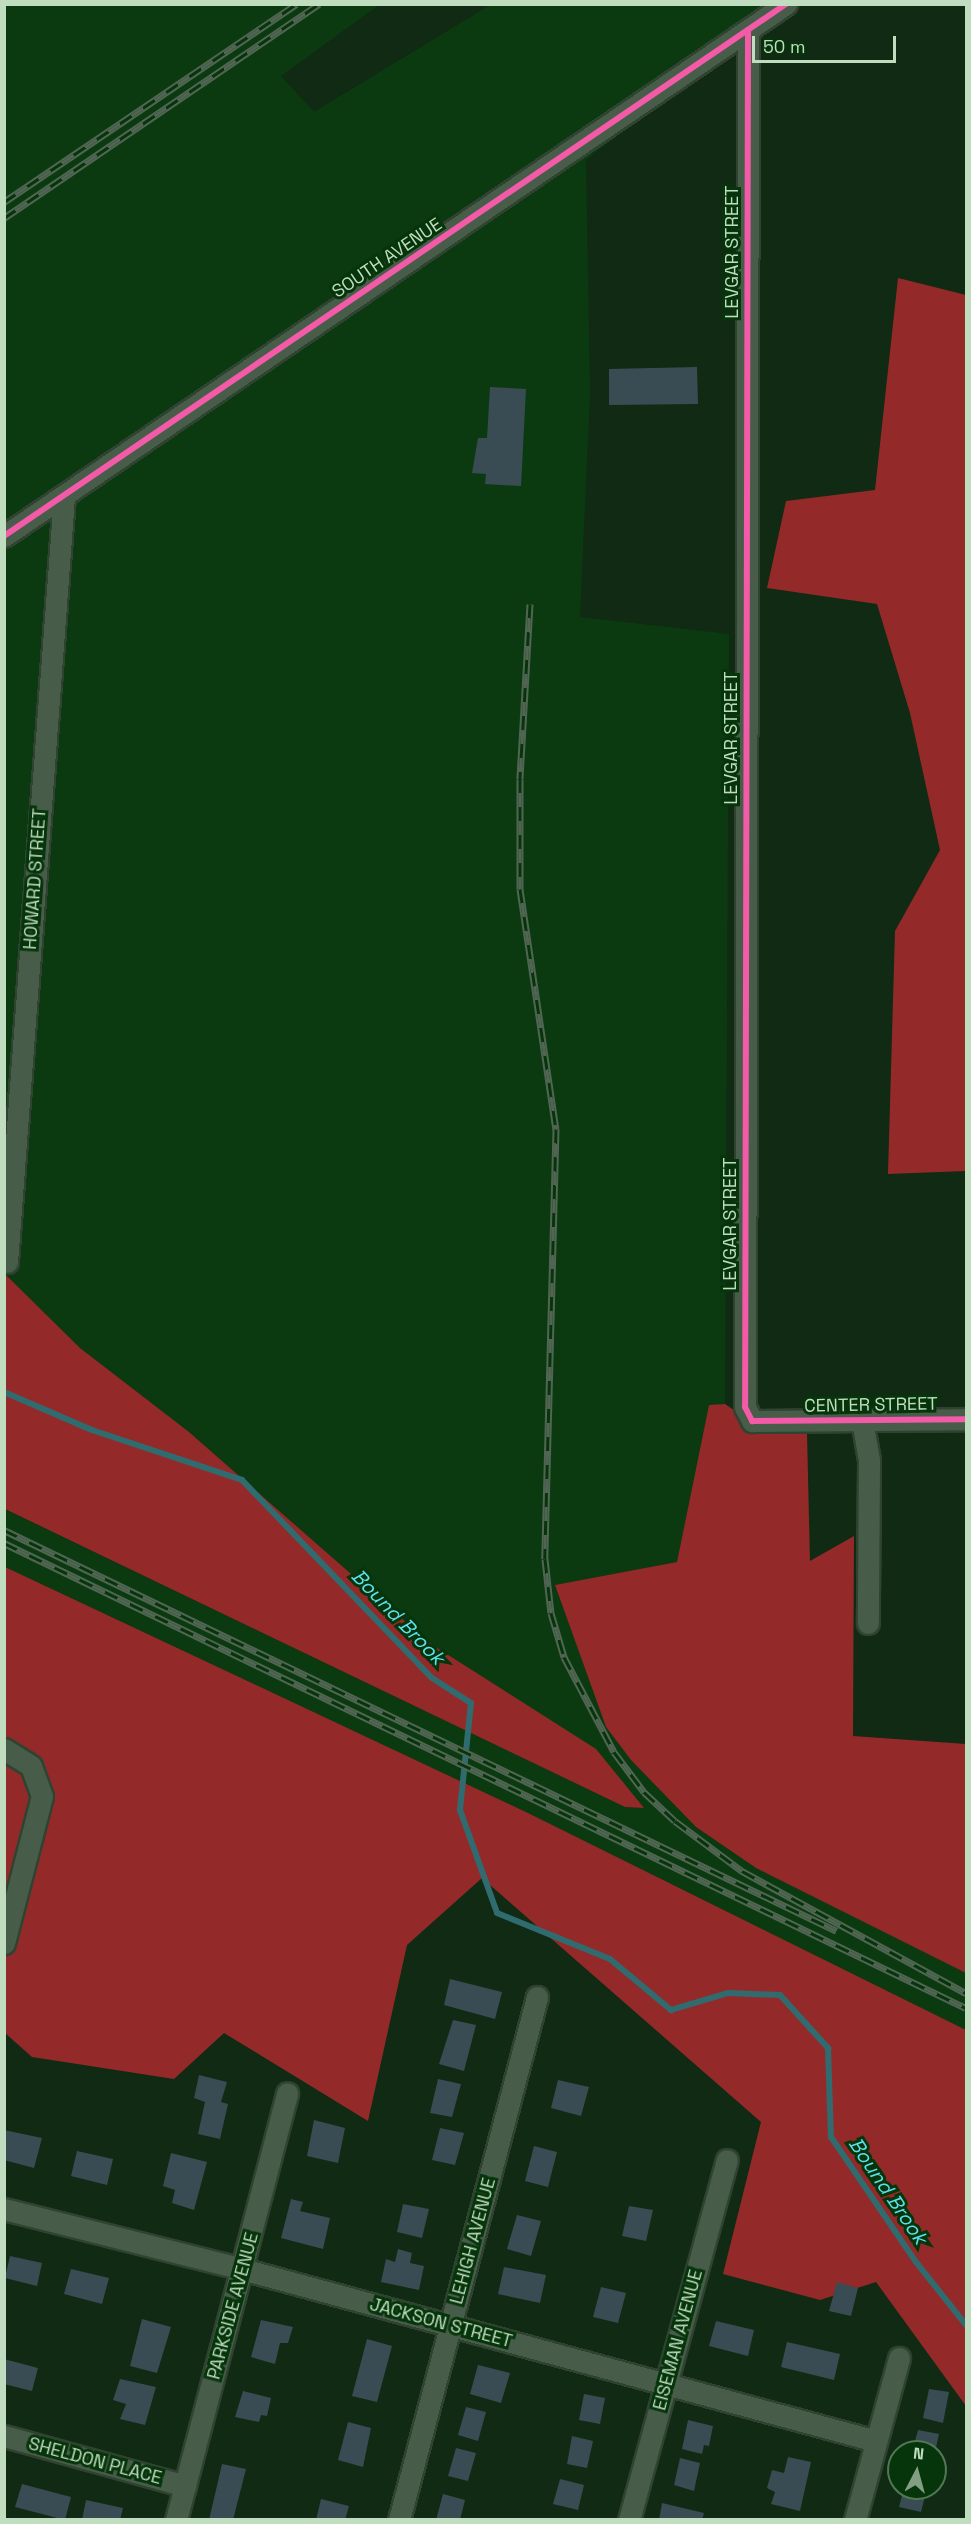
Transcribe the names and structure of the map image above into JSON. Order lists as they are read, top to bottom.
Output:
{
  "streets": {
    "street": [
      "LEVGAR STREET",
      "SOUTH AVENUE",
      "HOWARD STREET",
      "CENTER STREET",
      "LEHIGH AVENUE",
      "PARKSIDE AVENUE",
      "JACKSON STREET",
      "EISEMAN AVENUE",
      "SHELDON PLACE"
    ]
  },
  "crossings": [
    ["LEVGAR STREET", "SOUTH AVENUE"],
    ["LEVGAR STREET", "CENTER STREET"],
    ["SOUTH AVENUE", "HOWARD STREET"],
    ["LEHIGH AVENUE", "JACKSON STREET"],
    ["PARKSIDE AVENUE", "JACKSON STREET"],
    ["PARKSIDE AVENUE", "SHELDON PLACE"],
    ["JACKSON STREET", "EISEMAN AVENUE"]
  ],
  "water": ["Bound Brook"],
  "scale_bar": "50 m",
  "north": "top"
}
